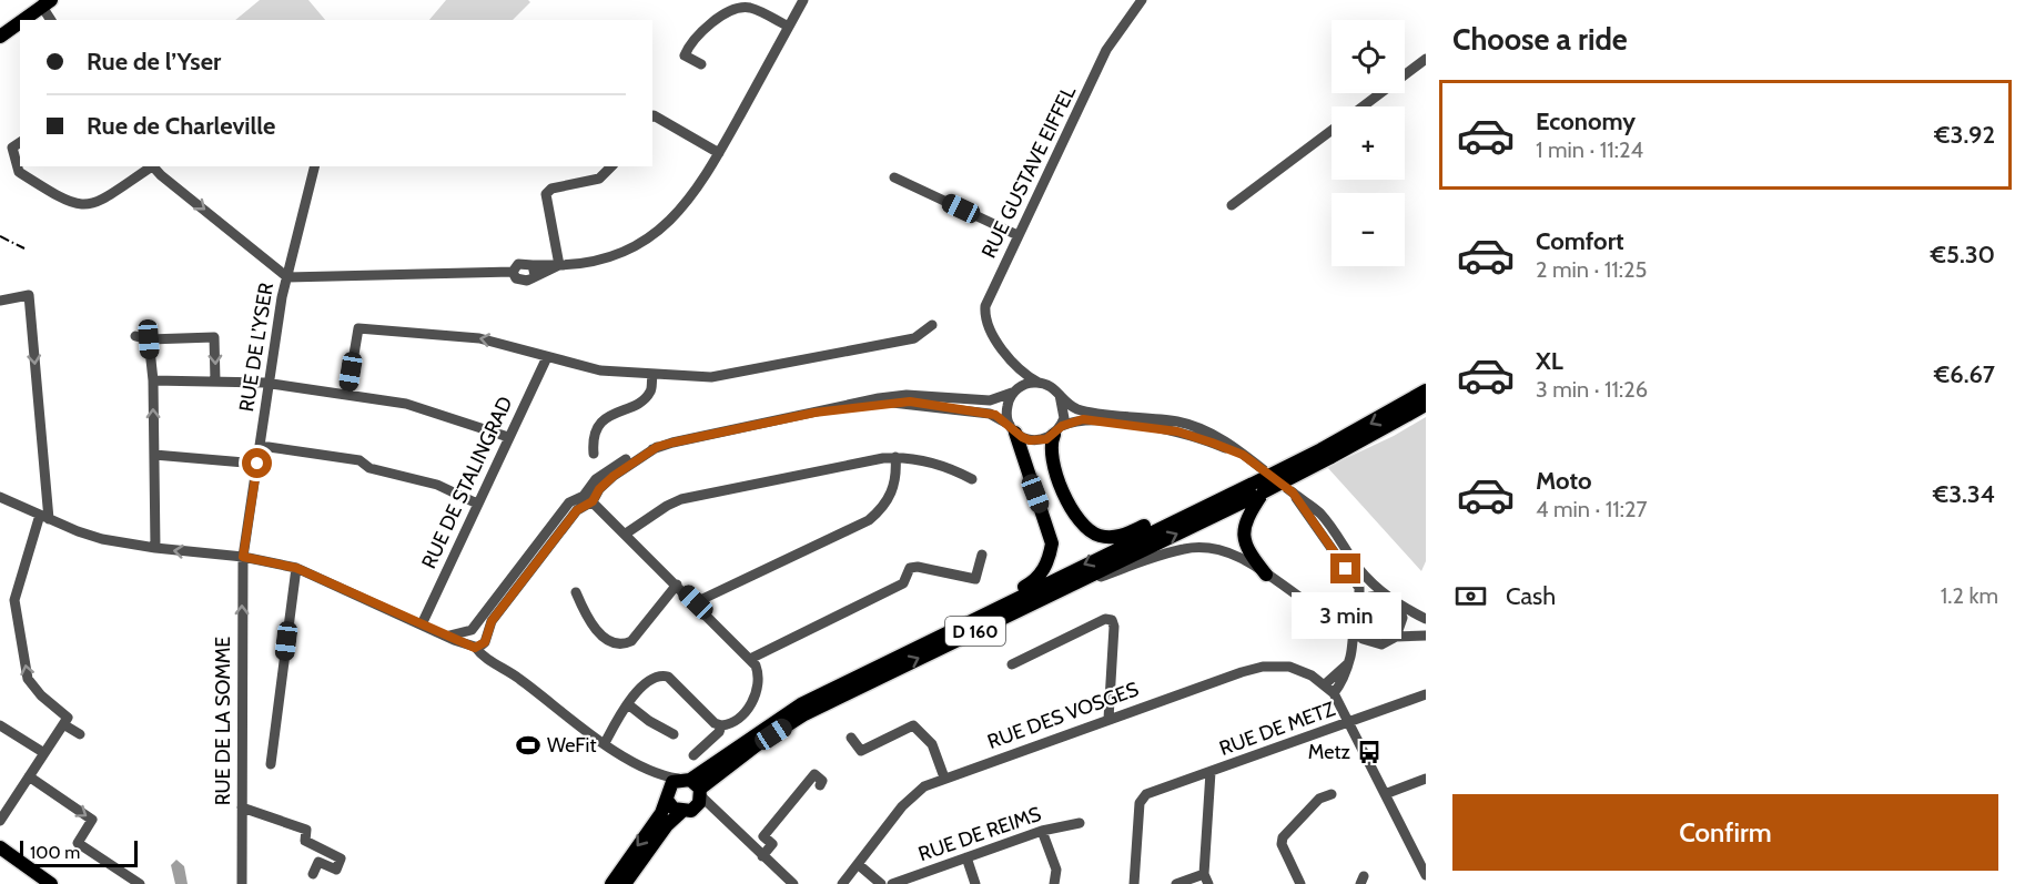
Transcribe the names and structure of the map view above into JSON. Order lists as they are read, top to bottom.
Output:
{
  "streets": {
    "main road": ["D 160"],
    "street": [
      "RUE GUSTAVE EIFFEL",
      "RUE DE L’YSER",
      "RUE DE STALINGRAD",
      "RUE DES VOSGES",
      "RUE DE LA SOMME",
      "RUE DE METZ",
      "RUE DE REIMS"
    ]
  },
  "crossings": [
    ["RUE DE L’YSER", "RUE DE LA SOMME"],
    ["RUE DES VOSGES", "RUE DE METZ"]
  ],
  "one_way": ["RUE DE L’YSER"],
  "places": {
    "sports": ["WeFit"],
    "bus stop": ["Metz"]
  },
  "scale_bar": "100 m",
  "page": {
    "heading": "Choose a ride",
    "map_buttons": ["+", "−"],
    "banner": ["Rue de l’Yser", "Rue de Charleville"],
    "list": [
      {
        "name": "Economy",
        "note": "1 min · 11:24",
        "value": "€3.92"
      },
      {
        "name": "Comfort",
        "note": "2 min · 11:25",
        "value": "€5.30"
      },
      {
        "name": "XL",
        "note": "3 min · 11:26",
        "value": "€6.67"
      },
      {
        "name": "Moto",
        "note": "4 min · 11:27",
        "value": "€3.34"
      }
    ],
    "pay": ["Cash", "1.2 km"],
    "bubble": "3 min",
    "buttons": "Confirm",
    "scale": "100 m"
  }
}
